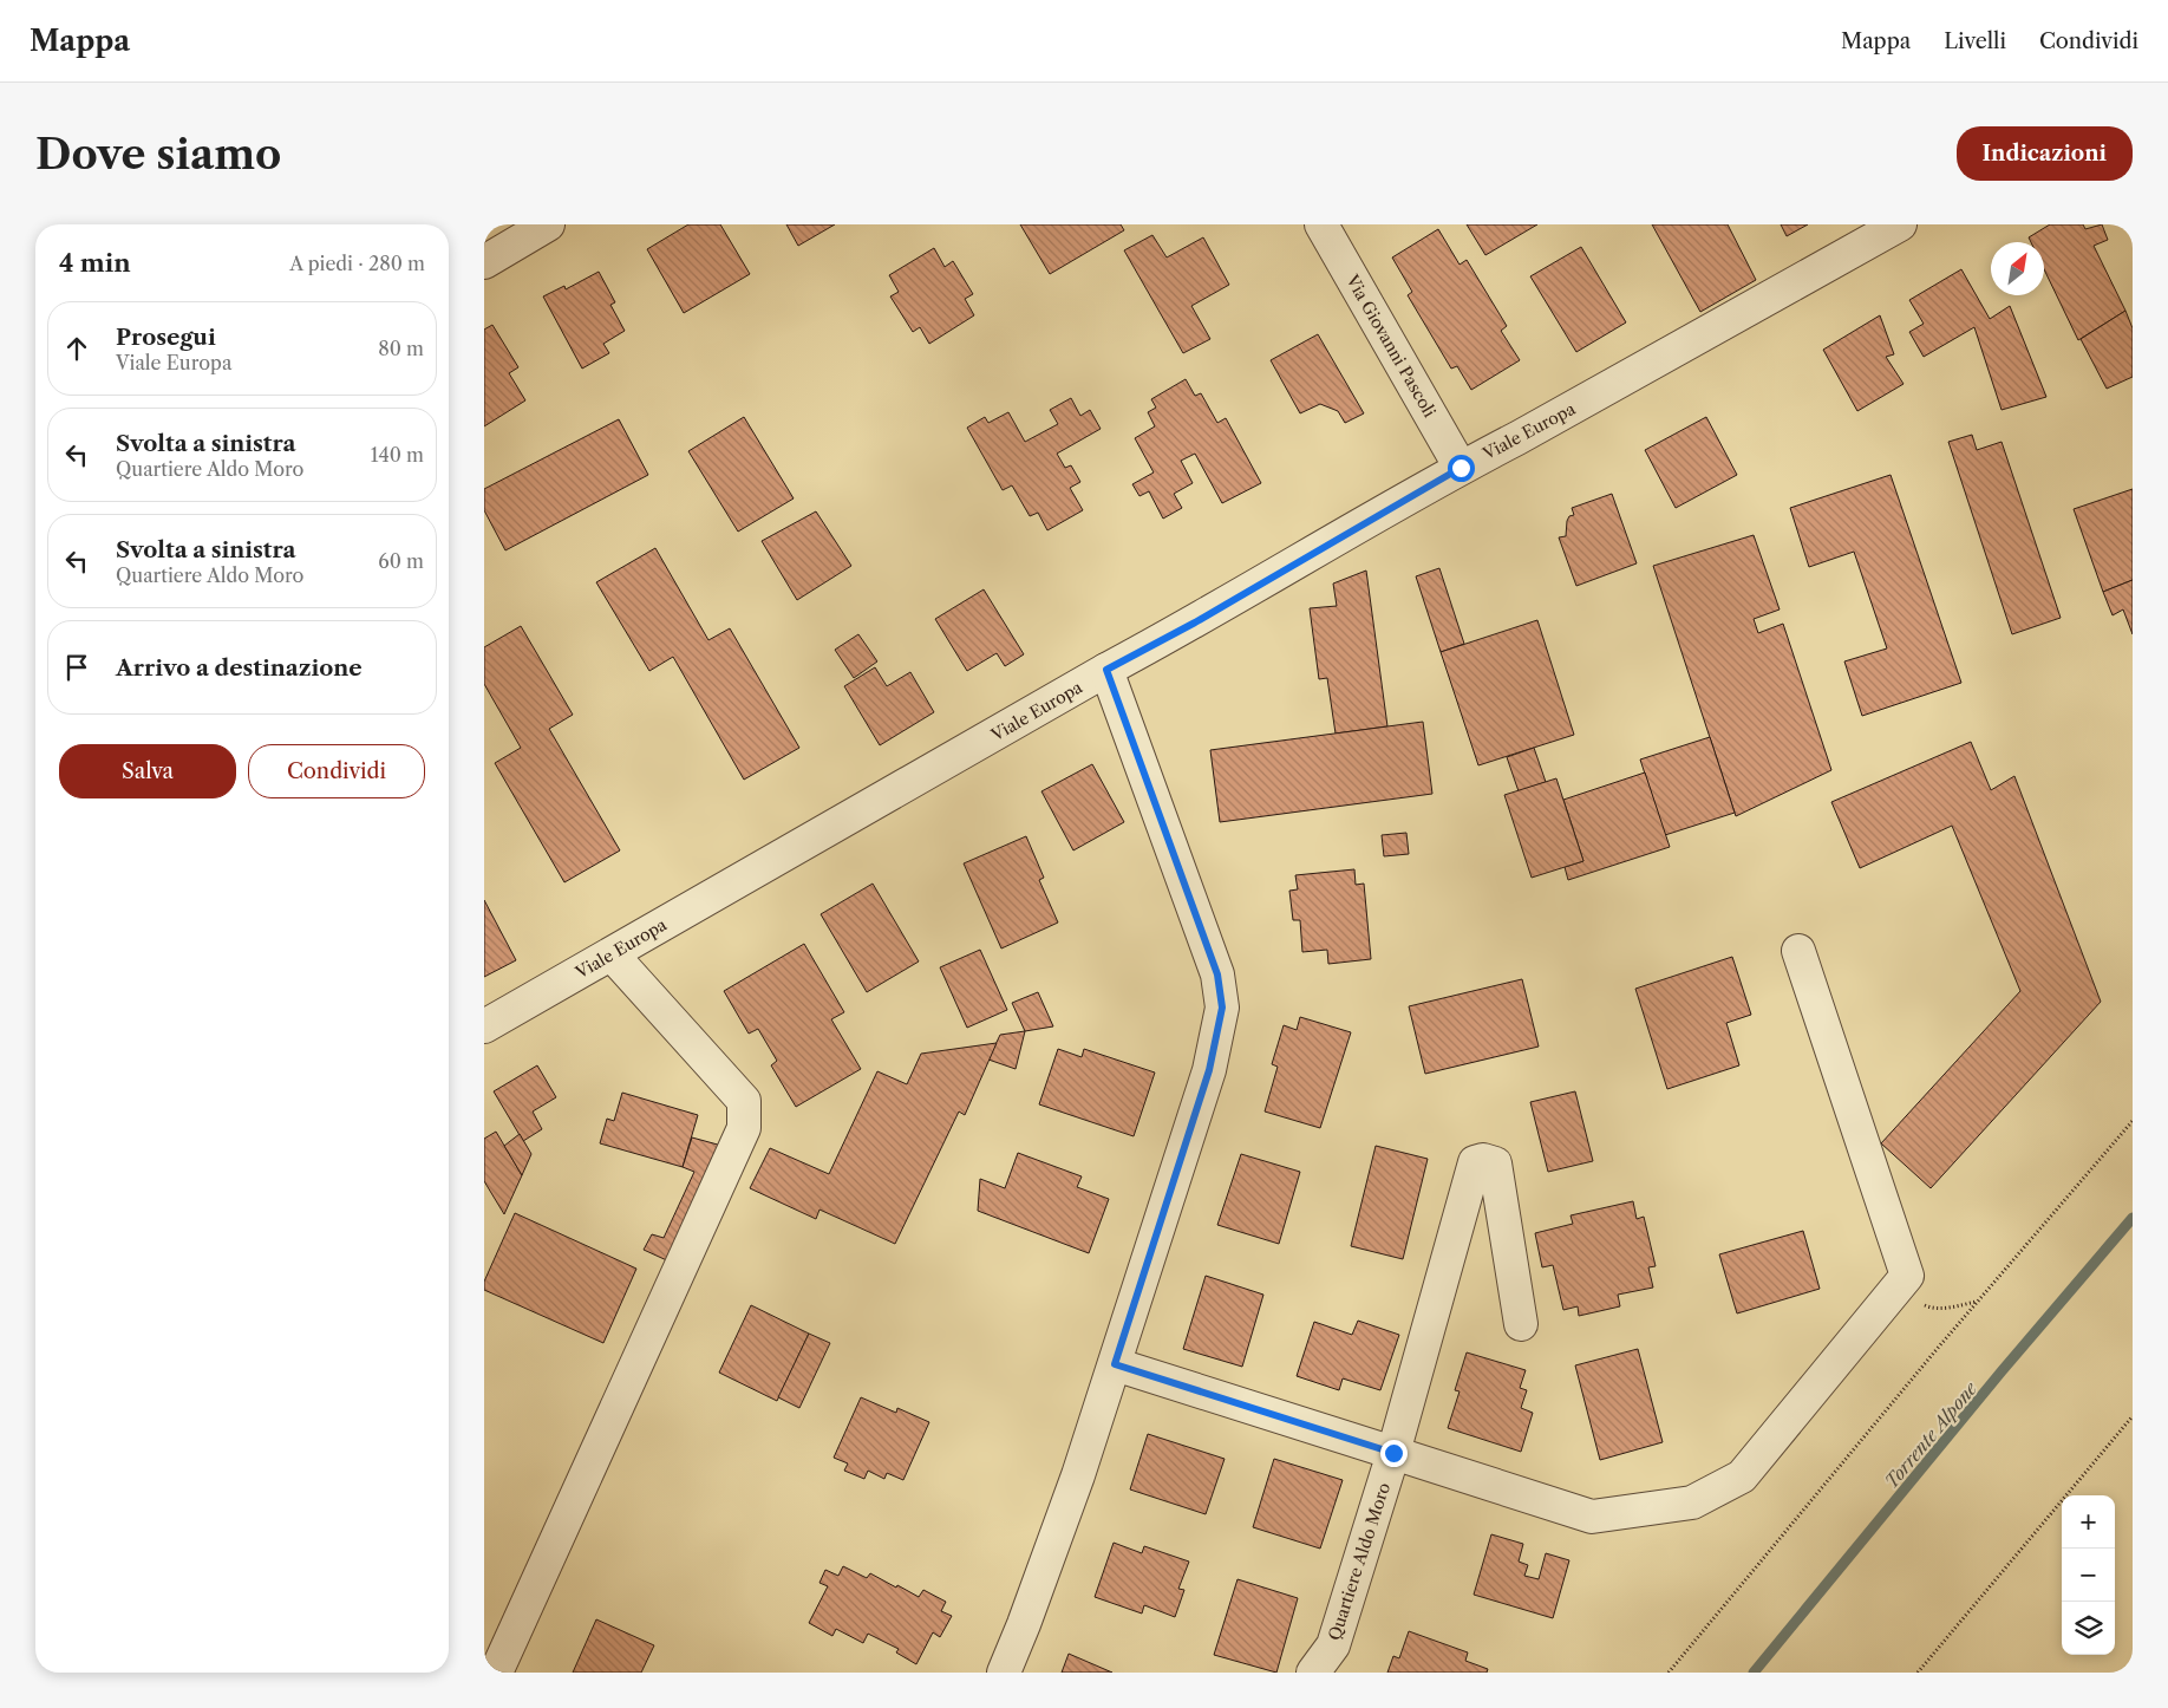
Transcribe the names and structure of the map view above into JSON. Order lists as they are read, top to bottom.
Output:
{
  "streets": {
    "street": ["Via Giovanni Pascoli", "Viale Europa", "Quartiere Aldo Moro"]
  },
  "crossings": [
    ["Via Giovanni Pascoli", "Viale Europa"]
  ],
  "water": ["Torrente Alpone"],
  "north": "top right",
  "page": {
    "header": "Mappa",
    "nav": ["Mappa", "Livelli", "Condividi"],
    "buttons": [
      "Indicazioni",
      ["Salva", "Condividi"]
    ],
    "title": "Dove siamo",
    "heading": ["4 min", "A piedi · 280 m"],
    "list": [
      ["Prosegui", "Viale Europa", "80 m"],
      ["Svolta a sinistra", "Quartiere Aldo Moro", "140 m"],
      ["Svolta a sinistra", "Quartiere Aldo Moro", "60 m"],
      "Arrivo a destinazione"
    ],
    "map_buttons": ["+", "−"]
  }
}
